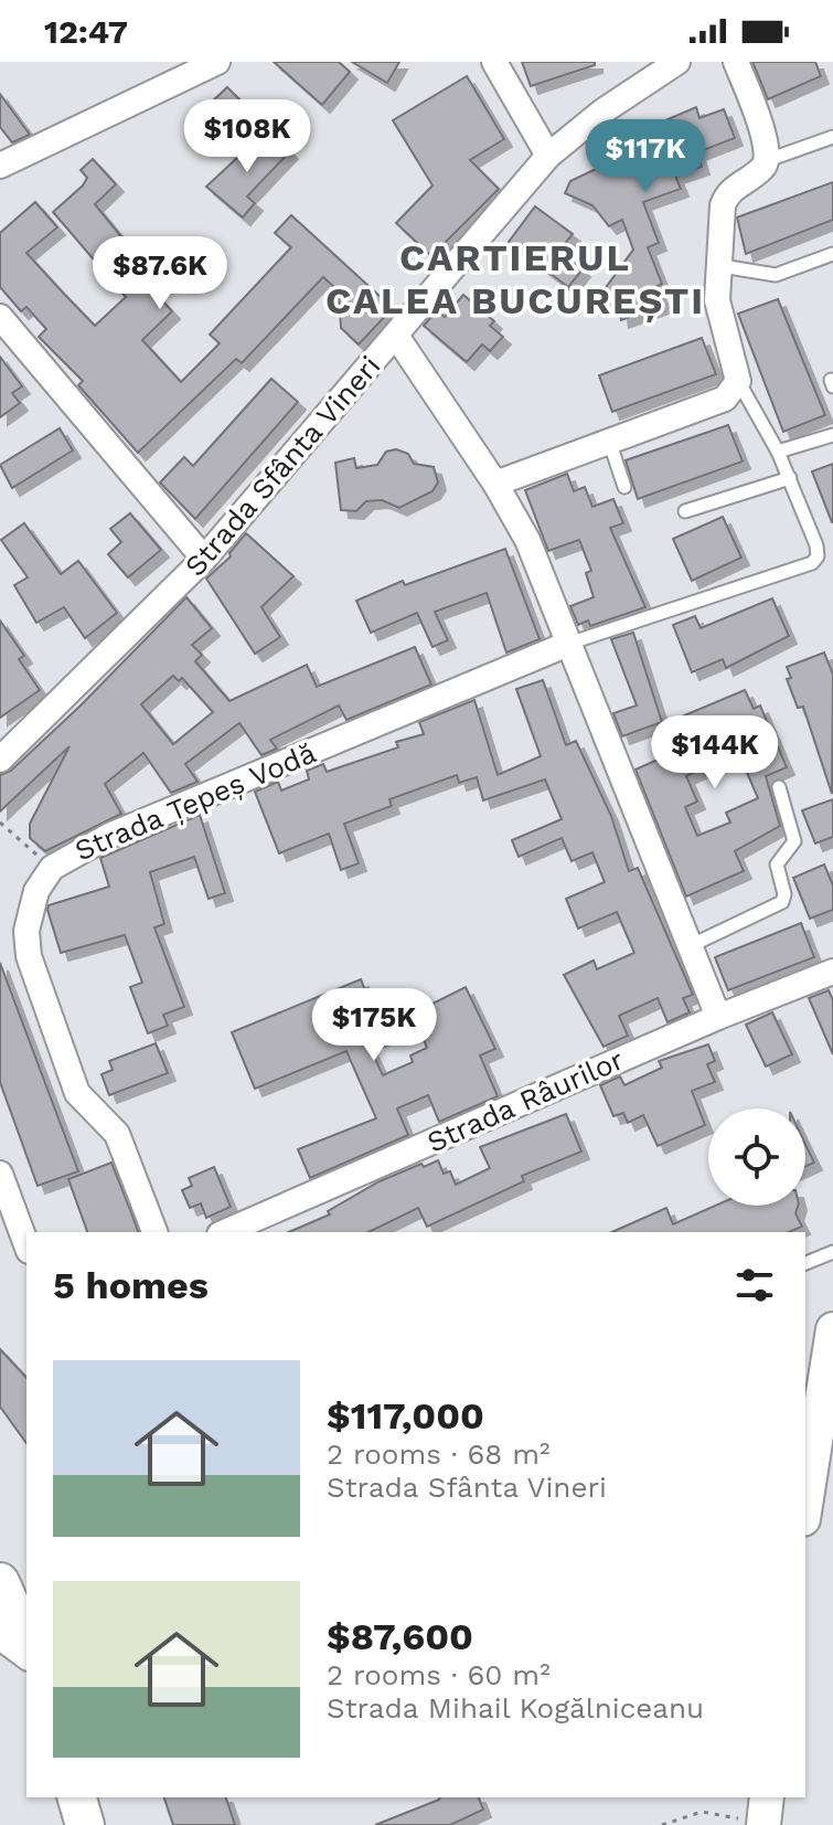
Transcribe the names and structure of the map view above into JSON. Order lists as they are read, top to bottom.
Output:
{
  "streets": {
    "street": ["Strada Sfânta Vineri", "Strada Țepeș Vodă", "Strada Râurilor"]
  },
  "districts": ["CARTIERUL CALEA BUCUREȘTI"],
  "page": {
    "status": "12:47",
    "price": [
      "$108K",
      "$117K",
      "$87.6K",
      "$144K",
      "$175K"
    ],
    "heading": "5 homes",
    "list": [
      {
        "name": "$117,000",
        "note": "2 rooms · 68 m² · Strada Sfânta Vineri"
      },
      {
        "name": "$87,600",
        "note": "2 rooms · 60 m² · Strada Mihail Kogălniceanu"
      }
    ]
  }
}
